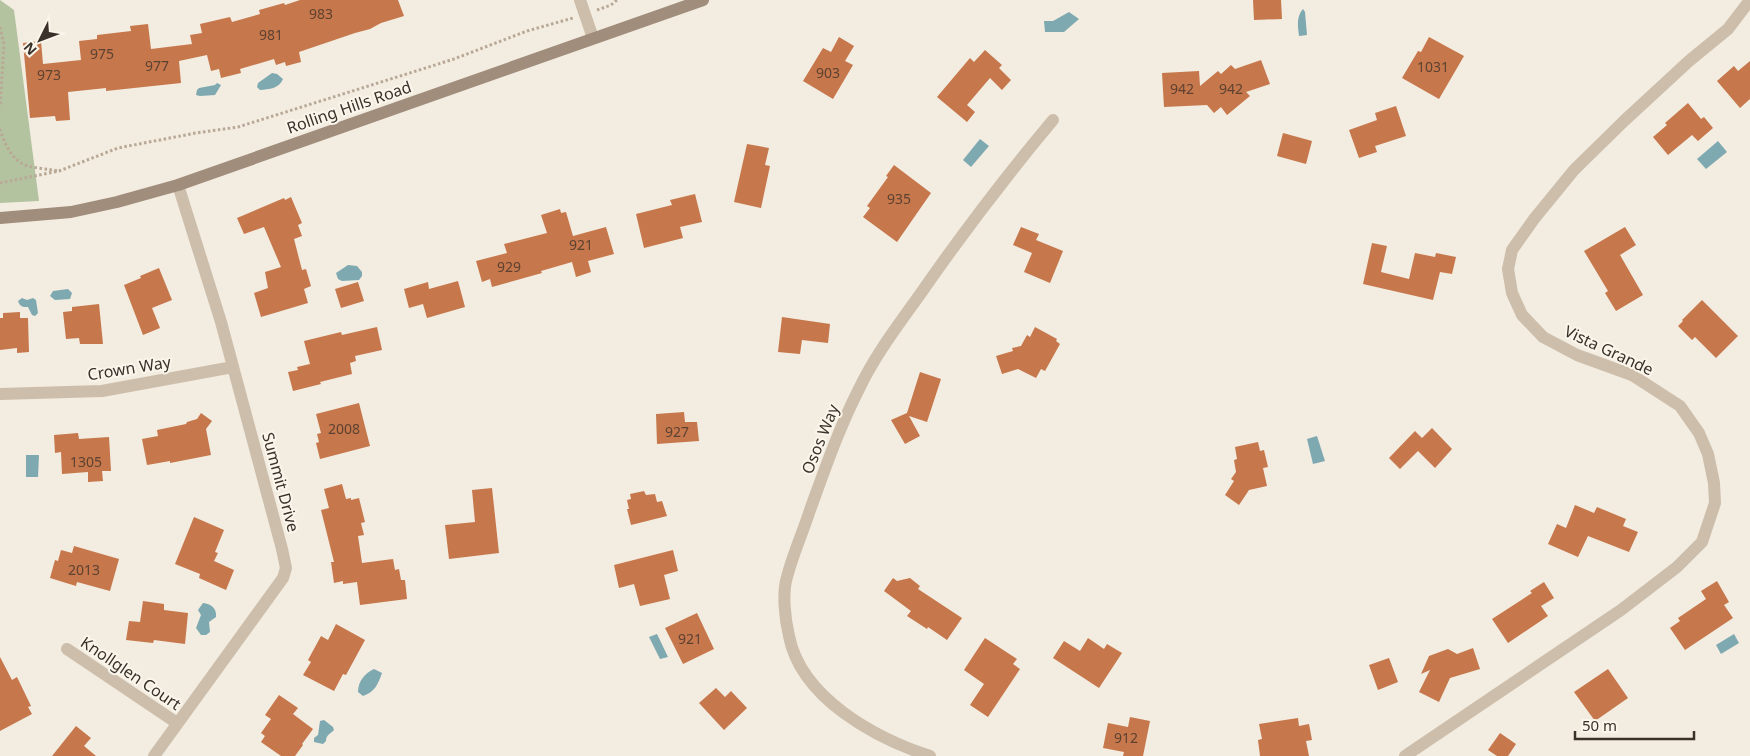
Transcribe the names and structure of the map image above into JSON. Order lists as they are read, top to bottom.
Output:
{
  "streets": {
    "street": [
      "Rolling Hills Road",
      "Vista Grande",
      "Crown Way",
      "Osos Way",
      "Summit Drive",
      "Knollglen Court"
    ]
  },
  "crossings": [
    ["Rolling Hills Road", "Summit Drive"],
    ["Crown Way", "Summit Drive"],
    ["Summit Drive", "Knollglen Court"]
  ],
  "house_numbers": [
    "983",
    "981",
    "975",
    "977",
    "1031",
    "903",
    "973",
    "942",
    "942",
    "935",
    "921",
    "929",
    "2008",
    "927",
    "1305",
    "2013",
    "921",
    "912"
  ],
  "scale_bar": "50 m",
  "north": "bottom left"
}
